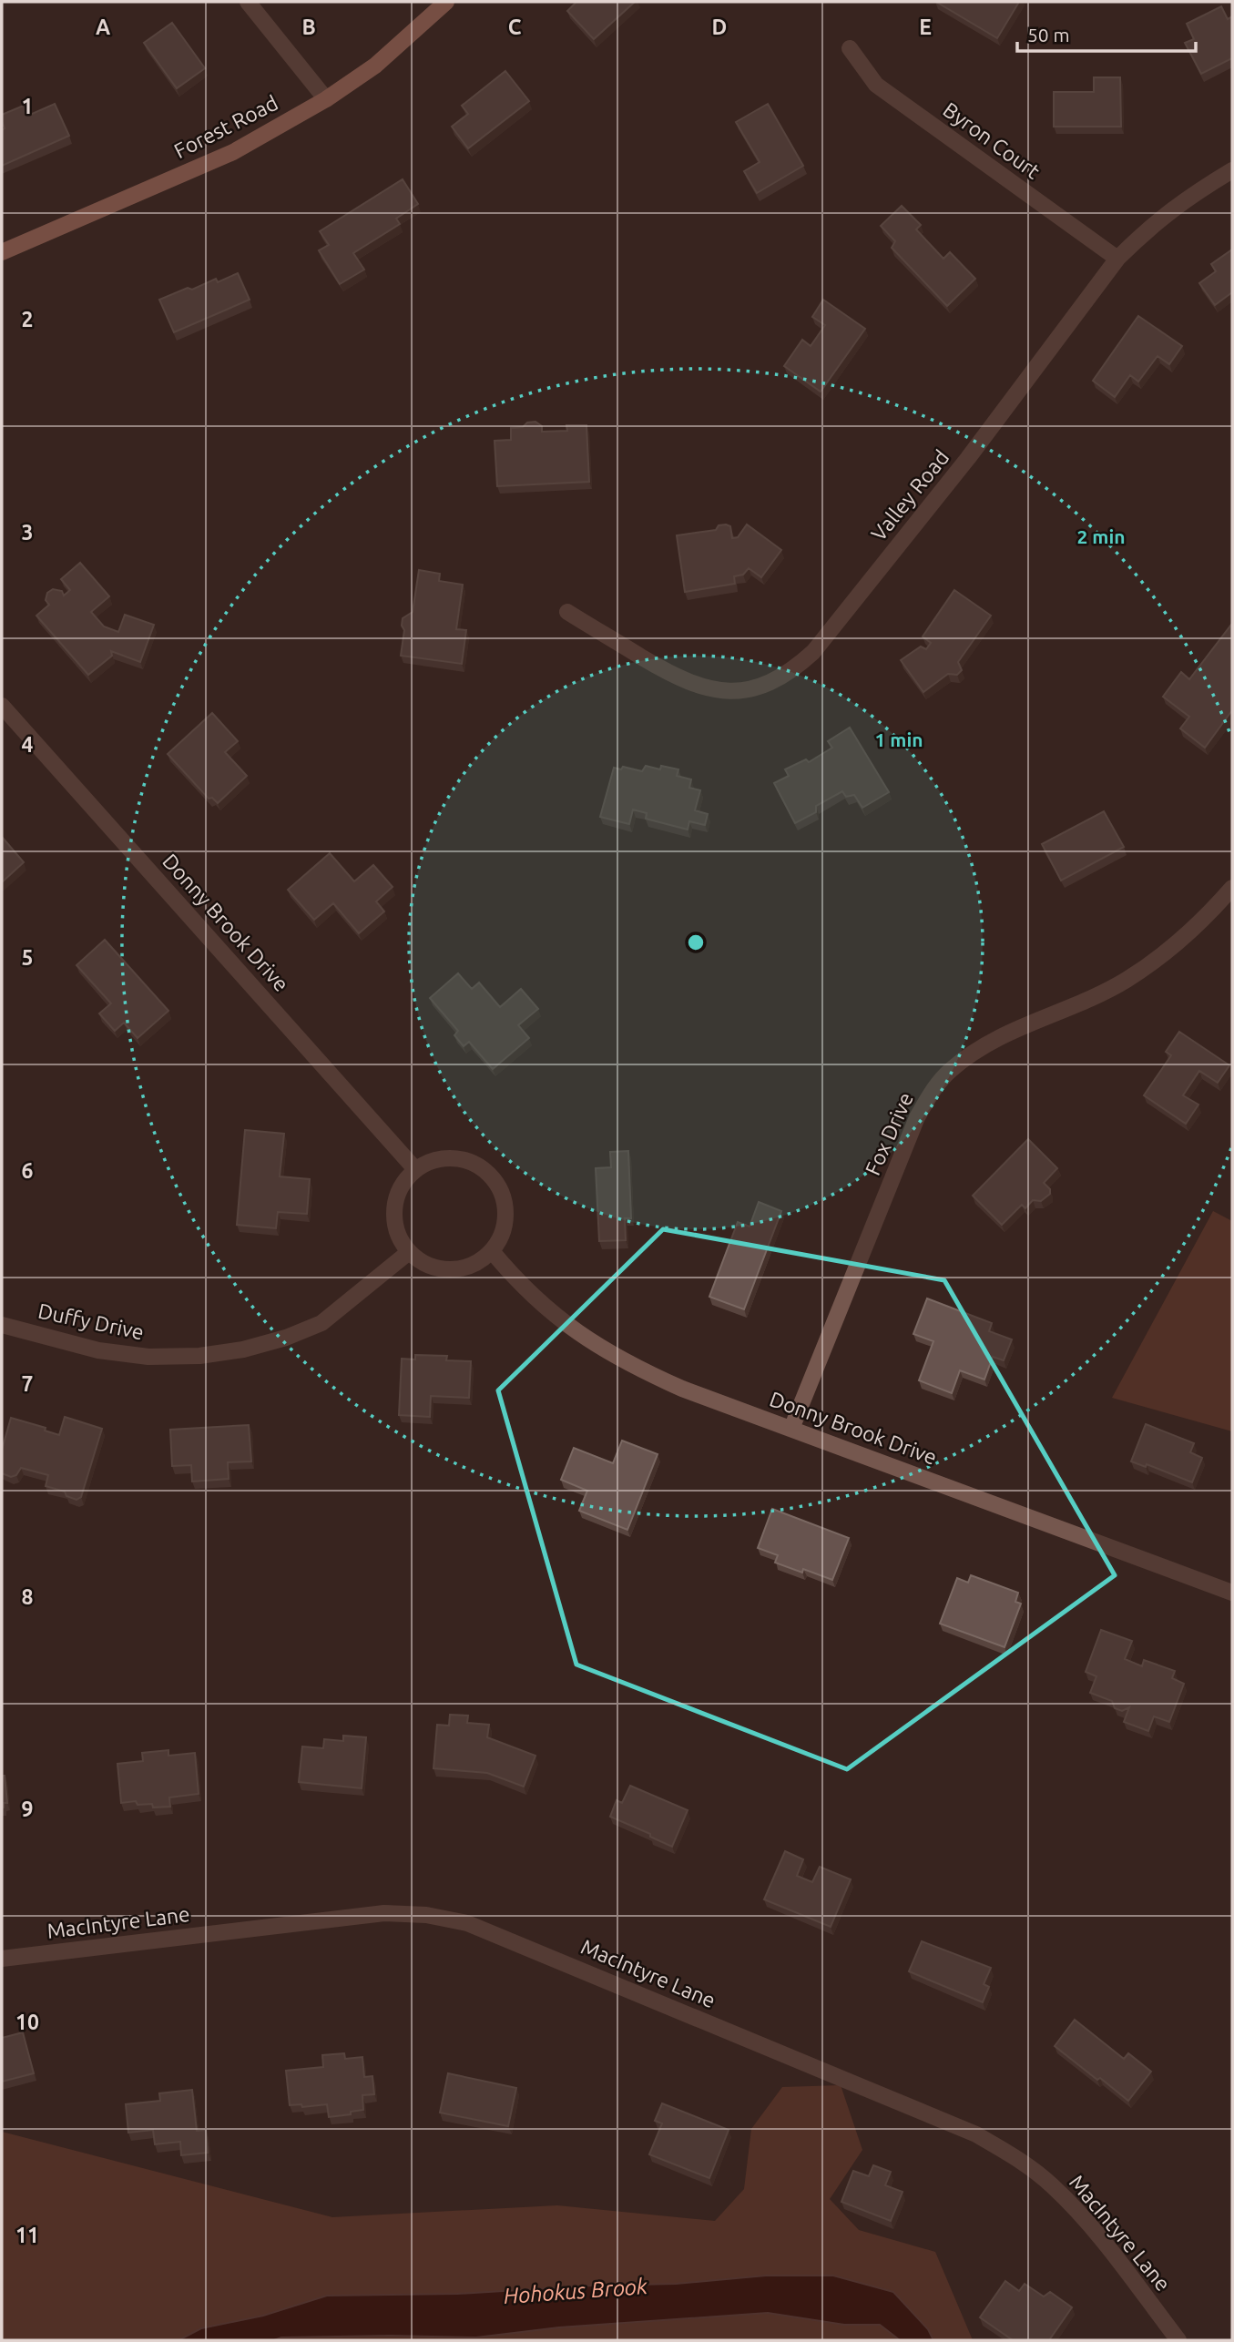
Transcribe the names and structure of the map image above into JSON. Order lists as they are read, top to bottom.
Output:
{
  "streets": {
    "main road": ["Forest Road"],
    "street": [
      "Byron Court",
      "Valley Road",
      "Donny Brook Drive",
      "Fox Drive",
      "Duffy Drive",
      "MacIntyre Lane"
    ]
  },
  "crossings": [
    ["Byron Court", "Valley Road"],
    ["Donny Brook Drive", "Fox Drive"],
    ["Donny Brook Drive", "Duffy Drive"]
  ],
  "water": ["Hohokus Brook"],
  "scale_bar": "50 m",
  "grid": {
    "columns": [
      "A",
      "B",
      "C",
      "D",
      "E"
    ],
    "rows": [
      "1",
      "2",
      "3",
      "4",
      "5",
      "6",
      "7",
      "8",
      "9",
      "10",
      "11"
    ]
  },
  "rings": ["2 min", "1 min"]
}
